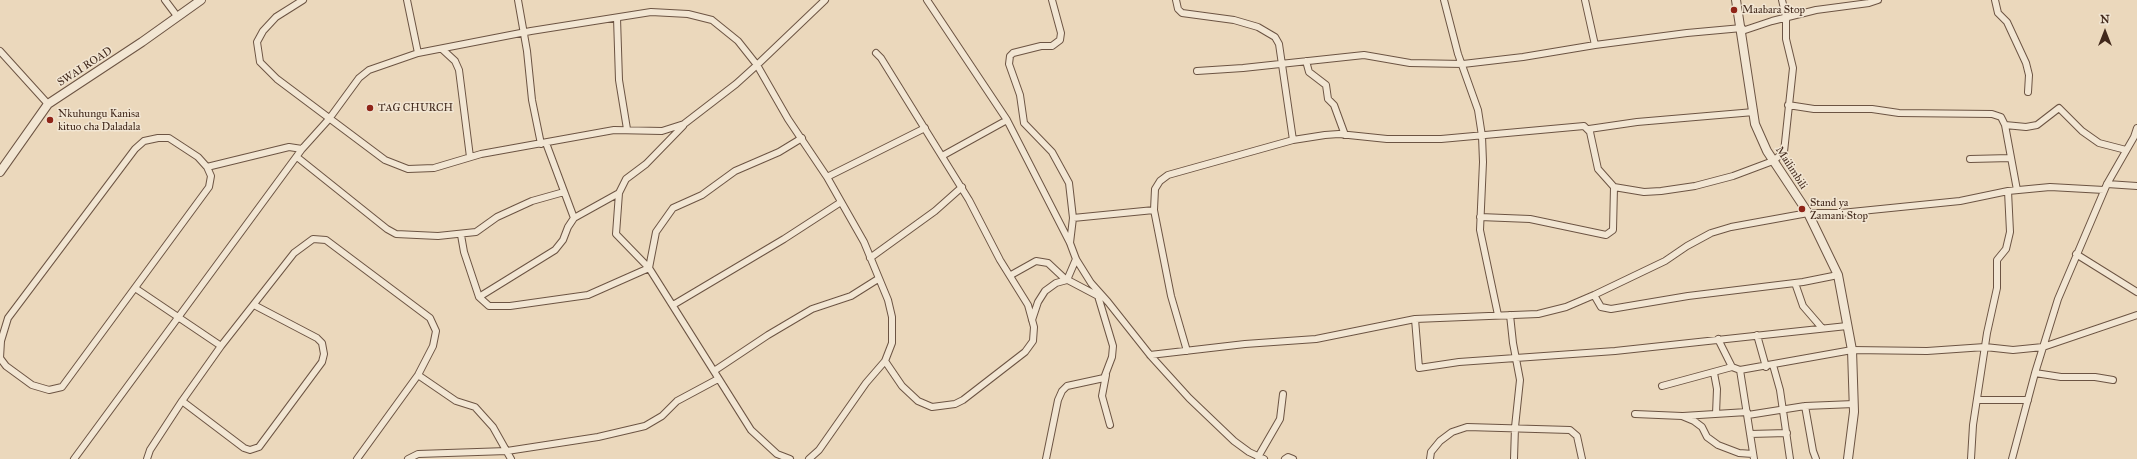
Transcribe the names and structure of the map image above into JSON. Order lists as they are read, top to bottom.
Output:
{
  "streets": {
    "street": ["SWAI ROAD", "Mailimbili"]
  },
  "places": [
    "Maabara Stop",
    "TAG CHURCH",
    "Nkuhungu Kanisa kituo cha Daladala",
    "Stand ya Zamani Stop"
  ],
  "north": "top"
}
